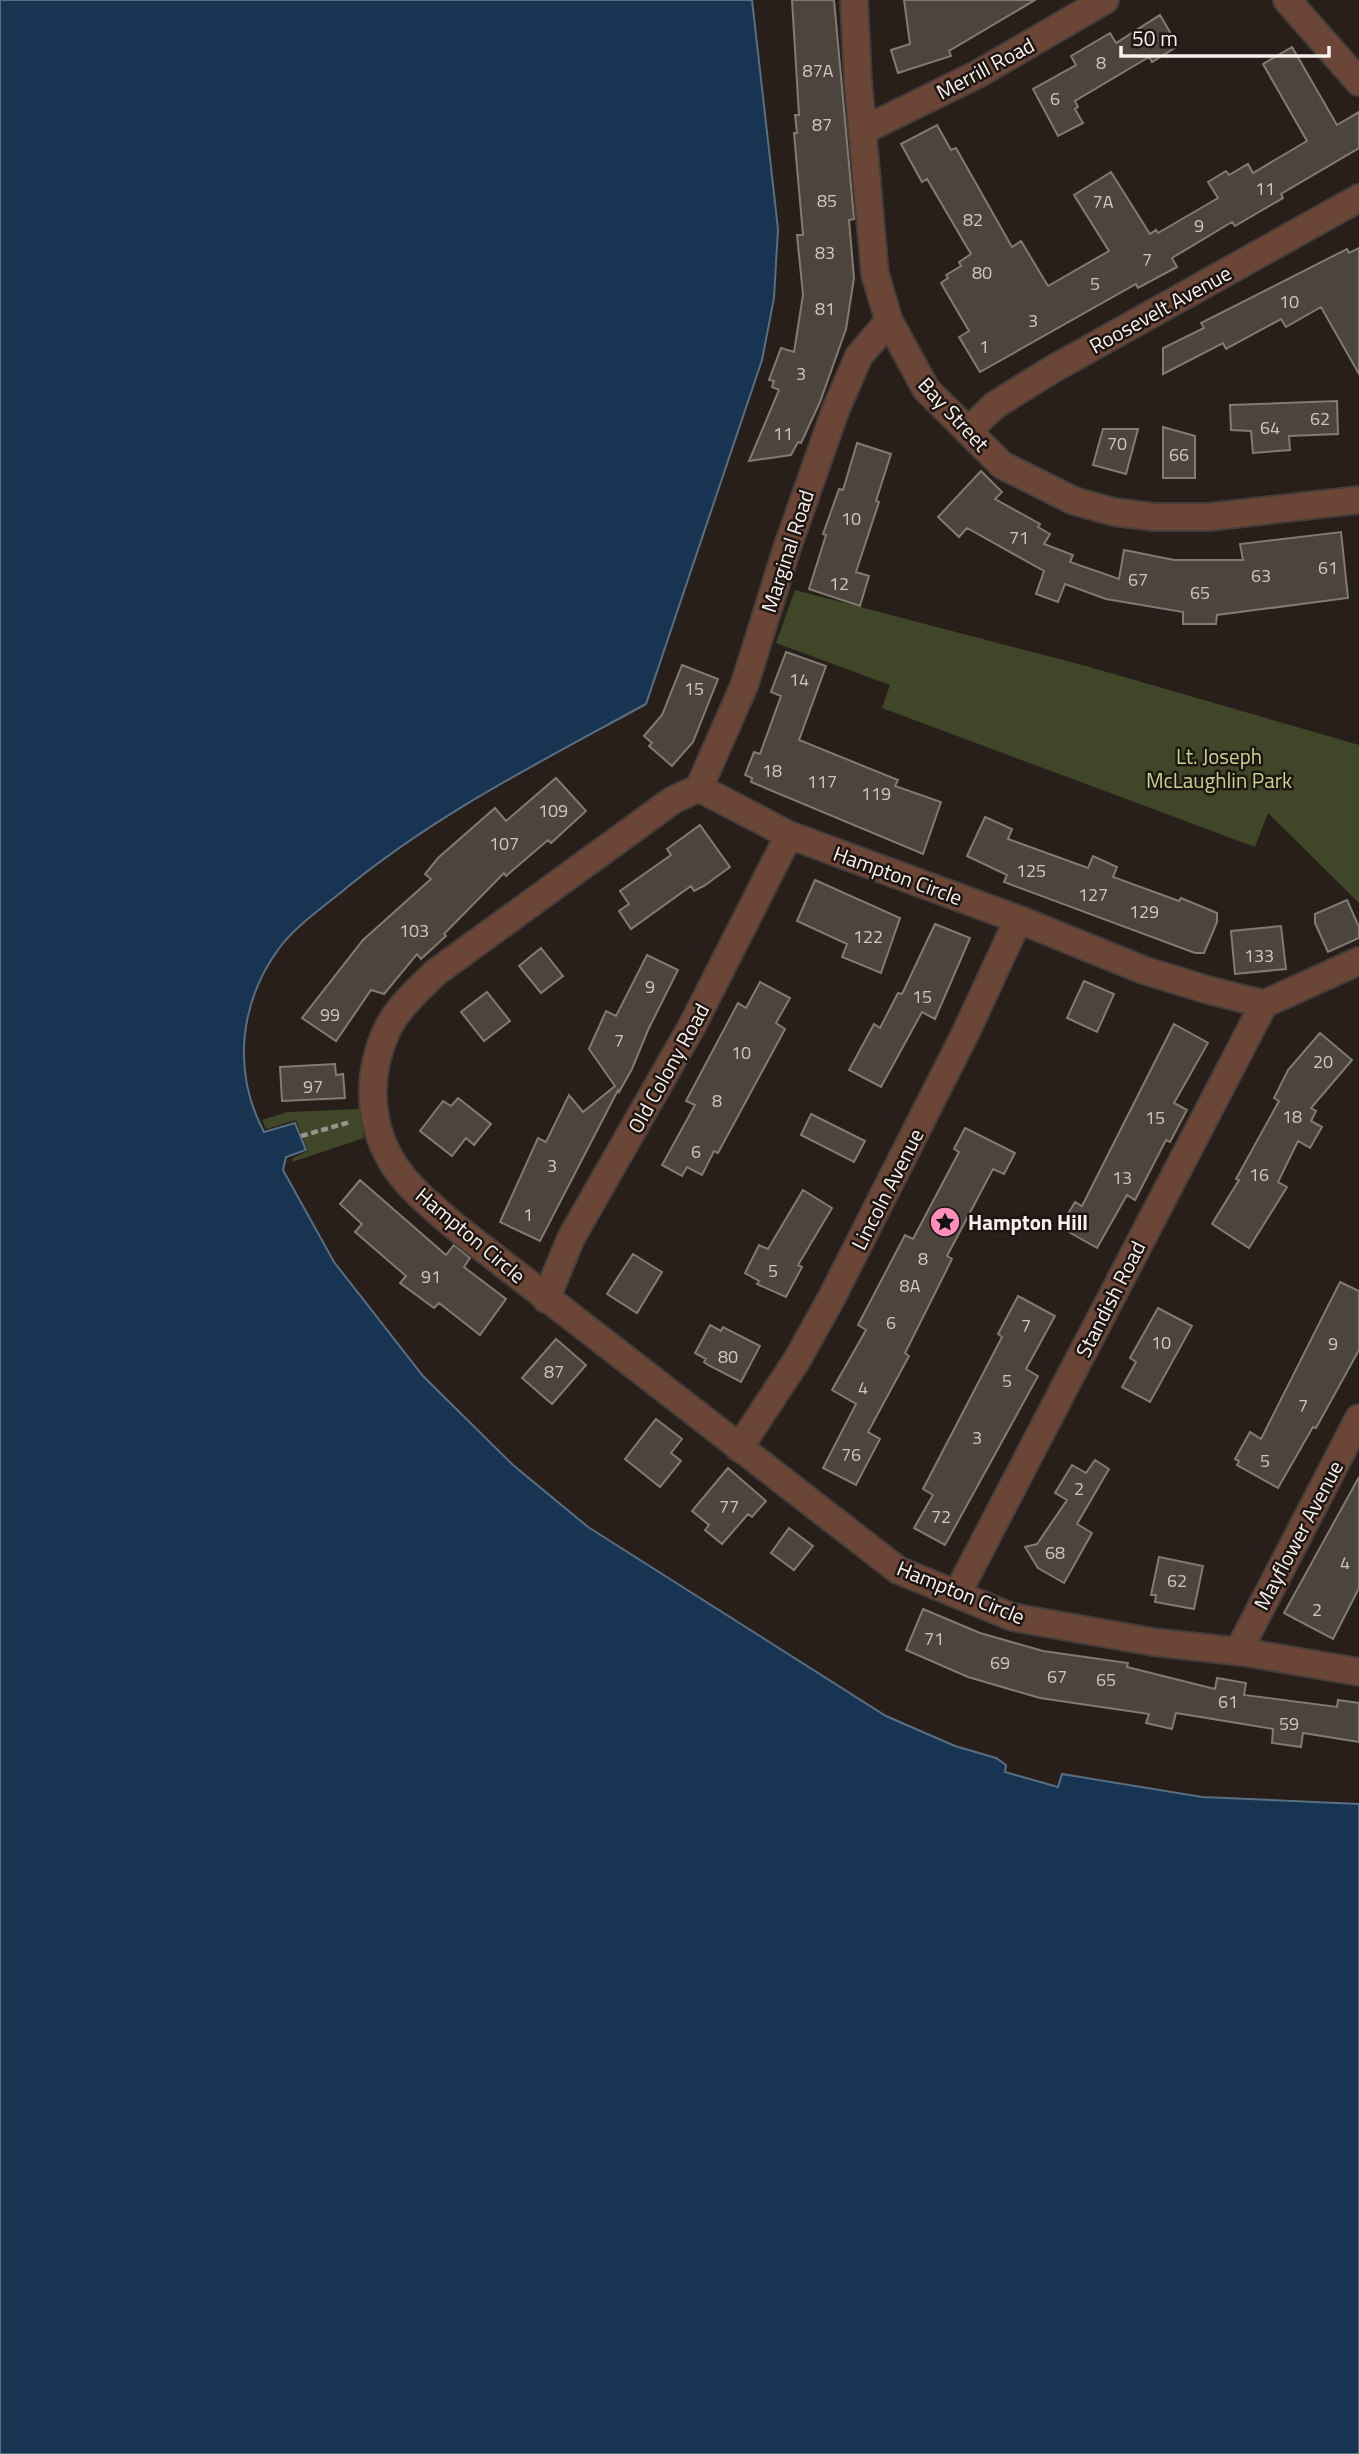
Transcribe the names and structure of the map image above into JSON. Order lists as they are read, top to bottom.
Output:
{
  "streets": {
    "street": [
      "Merrill Road",
      "Roosevelt Avenue",
      "Bay Street",
      "Marginal Road",
      "Hampton Circle",
      "Old Colony Road",
      "Lincoln Avenue",
      "Standish Road",
      "Mayflower Avenue"
    ]
  },
  "crossings": [
    ["Merrill Road", "Bay Street"],
    ["Roosevelt Avenue", "Bay Street"],
    ["Bay Street", "Marginal Road"],
    ["Marginal Road", "Hampton Circle"],
    ["Hampton Circle", "Old Colony Road"],
    ["Hampton Circle", "Lincoln Avenue"],
    ["Hampton Circle", "Standish Road"],
    ["Hampton Circle", "Mayflower Avenue"]
  ],
  "parks": ["Lt. Joseph McLaughlin Park"],
  "places": {
    "place": ["Hampton Hill"]
  },
  "house_numbers": [
    "8",
    "87A",
    "6",
    "87",
    "11",
    "85",
    "7A",
    "82",
    "9",
    "83",
    "7",
    "80",
    "5",
    "10",
    "81",
    "3",
    "1",
    "3",
    "62",
    "64",
    "11",
    "70",
    "66",
    "10",
    "71",
    "61",
    "63",
    "67",
    "12",
    "65",
    "14",
    "15",
    "18",
    "117",
    "119",
    "109",
    "107",
    "125",
    "127",
    "129",
    "103",
    "122",
    "133",
    "9",
    "15",
    "99",
    "7",
    "10",
    "20",
    "97",
    "8",
    "18",
    "15",
    "6",
    "3",
    "16",
    "13",
    "1",
    "8",
    "5",
    "91",
    "8A",
    "6",
    "7",
    "10",
    "9",
    "80",
    "87",
    "5",
    "4",
    "7",
    "3",
    "76",
    "5",
    "2",
    "77",
    "72",
    "68",
    "4",
    "62",
    "2",
    "71",
    "69",
    "67",
    "65",
    "61",
    "59"
  ],
  "scale_bar": "50 m"
}
